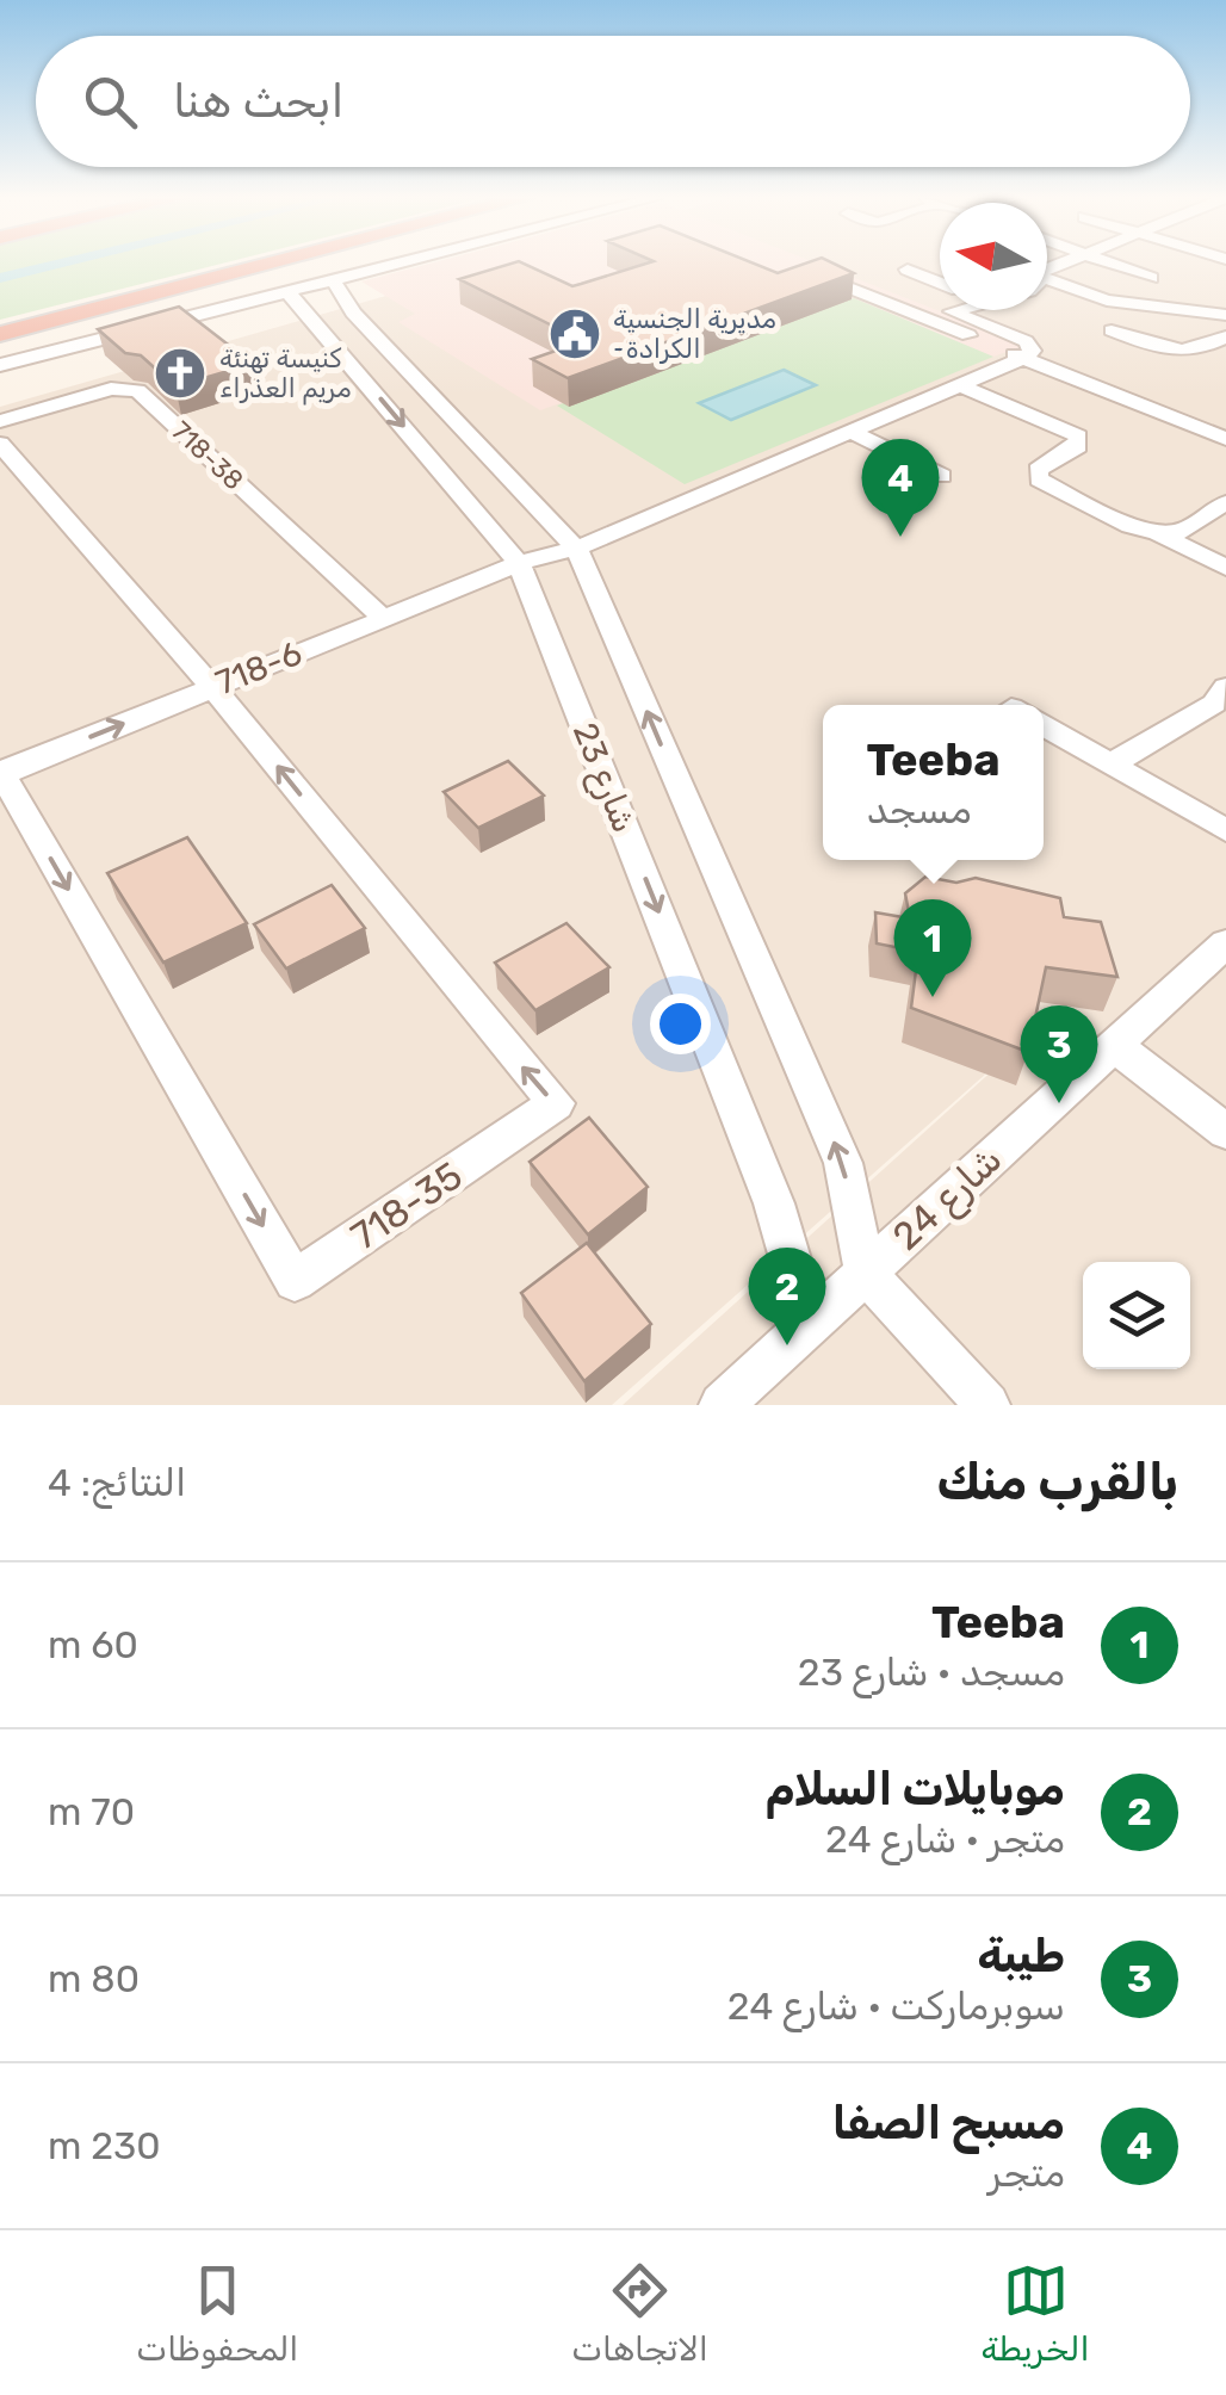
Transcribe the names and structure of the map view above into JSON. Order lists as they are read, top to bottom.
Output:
{
  "streets": {
    "street": [
      "718-38",
      "718-6",
      "شارع 23",
      "شارع 24",
      "718-35"
    ]
  },
  "crossings": [
    ["718-38", "718-6"],
    ["718-6", "شارع 23"],
    ["718-6", "718-35"],
    ["شارع 23", "شارع 24"]
  ],
  "places": {
    "public building": ["مديرية الجنسية -الكرادة"],
    "church": ["كنيسة تهنئة مريم العذراء"]
  },
  "north": "left",
  "page": {
    "search": "ابحث هنا",
    "pins": [
      "4",
      "1",
      "3",
      "2"
    ],
    "popup": ["Teeba", "مسجد"],
    "heading": ["بالقرب منك", "النتائج: 4"],
    "list": [
      {
        "mark": "1",
        "name": "Teeba",
        "note": "مسجد · شارع 23",
        "value": "60 m"
      },
      {
        "mark": "2",
        "name": "موبايلات السلام",
        "note": "متجر · شارع 24",
        "value": "70 m"
      },
      {
        "mark": "3",
        "name": "طيبة",
        "note": "سوبرماركت · شارع 24",
        "value": "80 m"
      },
      {
        "mark": "4",
        "name": "مسبح الصفا",
        "note": "متجر",
        "value": "230 m"
      }
    ],
    "nav": ["الخريطة", "الاتجاهات", "المحفوظات"]
  }
}
